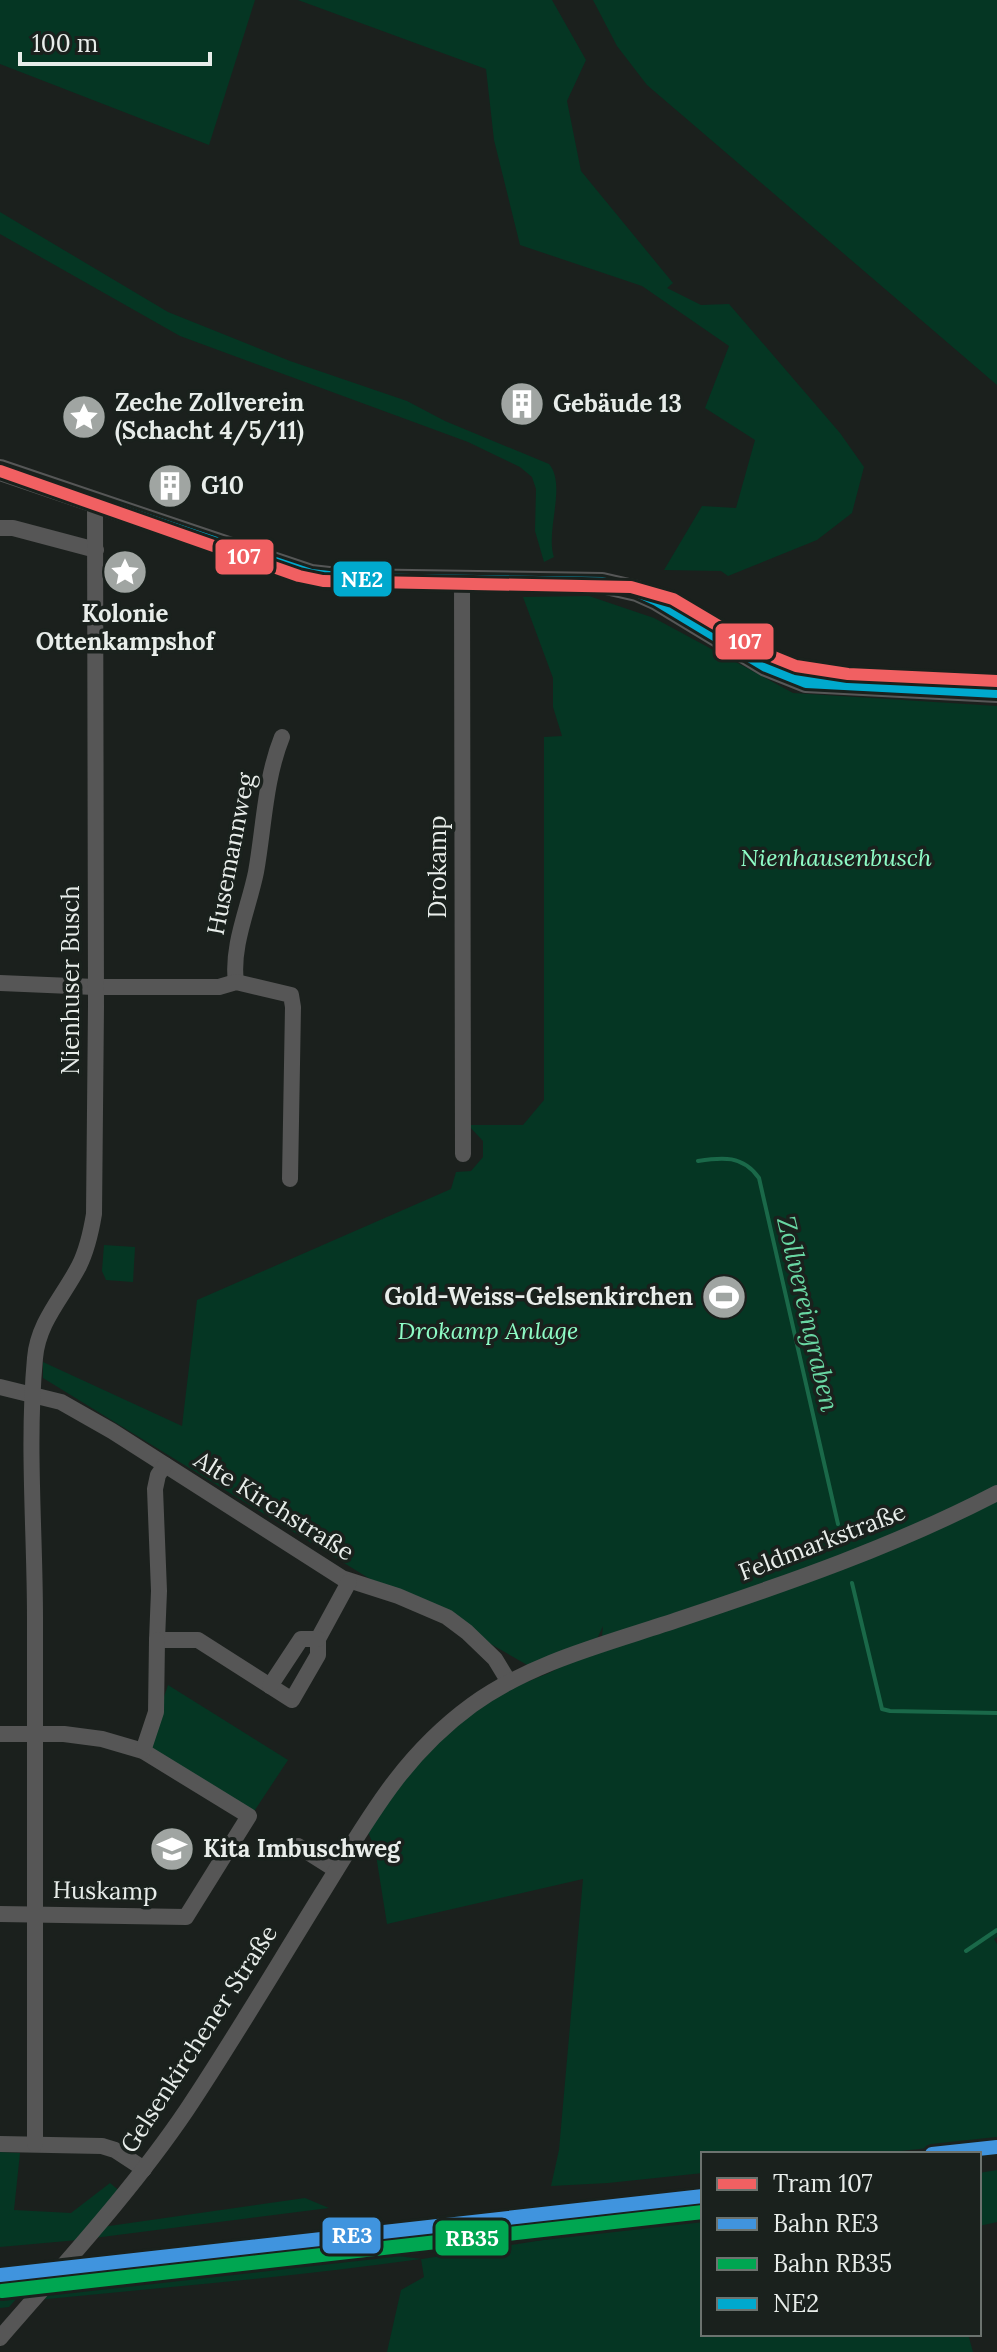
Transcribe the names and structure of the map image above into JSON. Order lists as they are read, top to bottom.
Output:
{
  "streets": {
    "street": [
      "Husemannweg",
      "Drokamp",
      "Nienhuser Busch",
      "Alte Kirchstraße",
      "Feldmarkstraße",
      "Huskamp",
      "Gelsenkirchener Straße"
    ]
  },
  "crossings": [
    ["Nienhuser Busch", "Alte Kirchstraße"],
    ["Nienhuser Busch", "Huskamp"],
    ["Alte Kirchstraße", "Gelsenkirchener Straße"],
    ["Feldmarkstraße", "Gelsenkirchener Straße"]
  ],
  "water": ["Zollvereingraben"],
  "parks": ["Nienhausenbusch", "Drokamp Anlage"],
  "places": {
    "building": ["Gebäude 13", "G10"],
    "place": ["Zeche Zollverein (Schacht 4/5/11)", "Kolonie Ottenkampshof"],
    "sports": ["Gold-Weiss-Gelsenkirchen"],
    "school or university": ["Kita Imbuschweg"]
  },
  "lines": [
    "transit line NE2",
    "tram line 107",
    "rail line RE3",
    "rail line RB35"
  ],
  "legend": [
    "Tram 107",
    "Bahn RE3",
    "Bahn RB35",
    "NE2"
  ],
  "scale_bar": "100 m"
}
